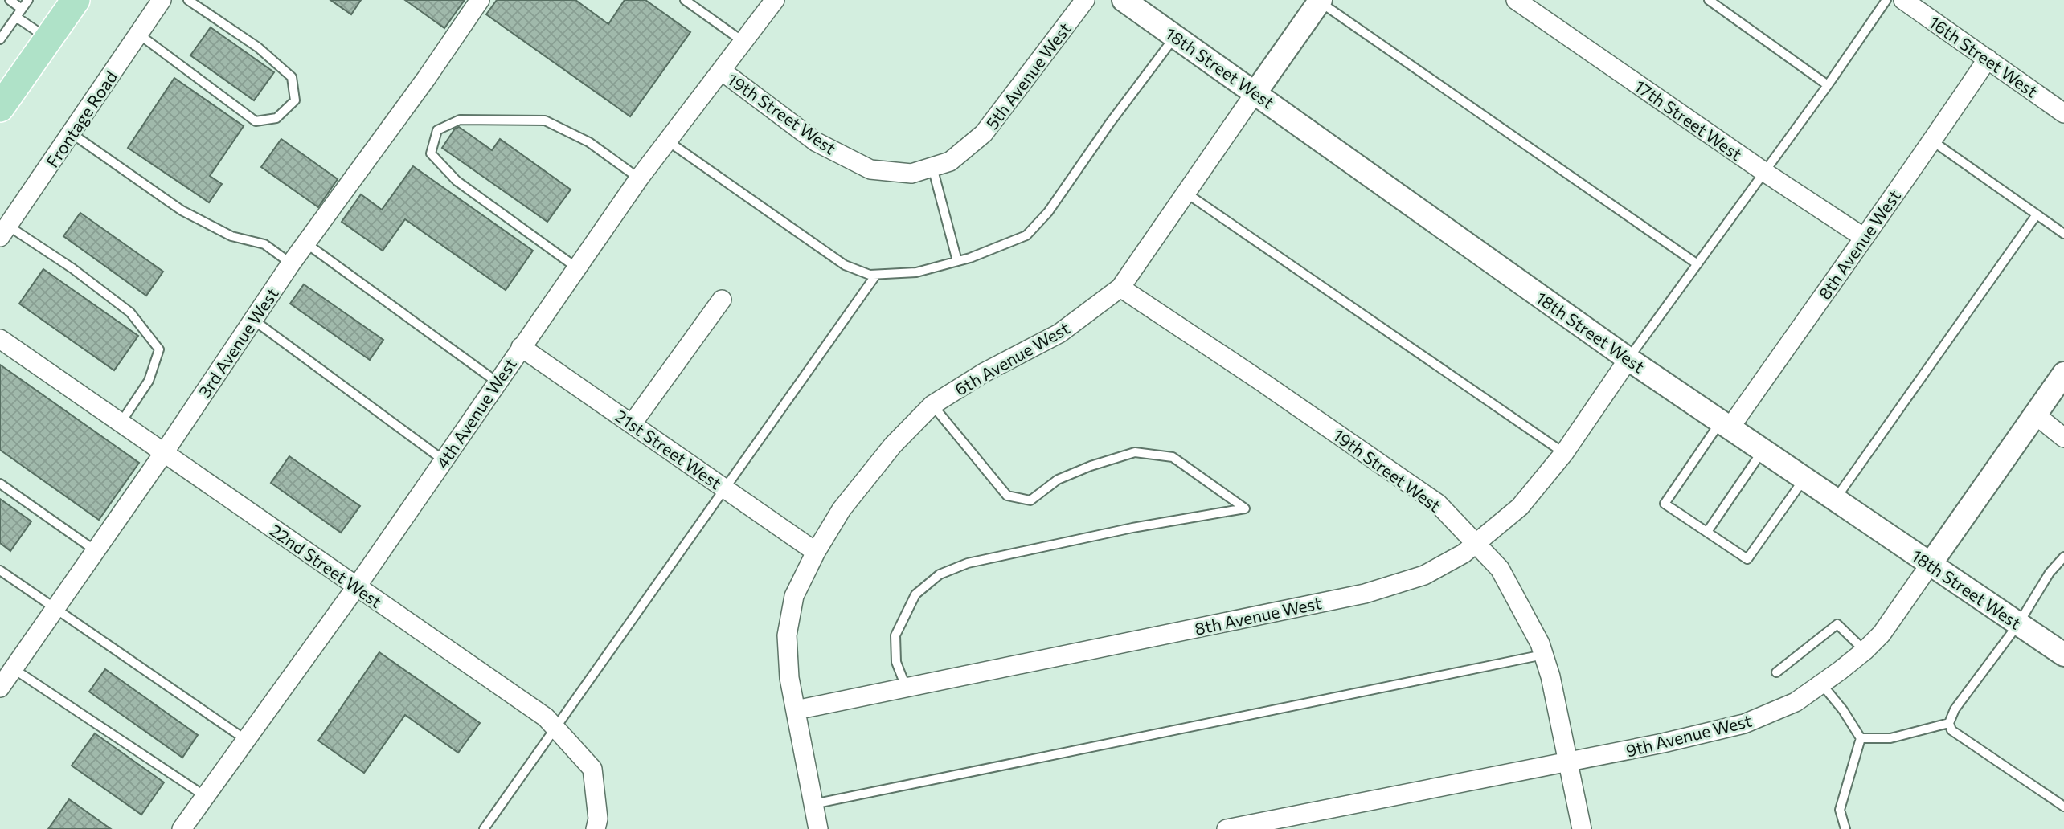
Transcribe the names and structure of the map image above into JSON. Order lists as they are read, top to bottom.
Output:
{
  "streets": {
    "street": [
      "16th Street West",
      "18th Street West",
      "5th Avenue West",
      "19th Street West",
      "Frontage Road",
      "17th Street West",
      "8th Avenue West",
      "3rd Avenue West",
      "6th Avenue West",
      "4th Avenue West",
      "21st Street West",
      "22nd Street West",
      "9th Avenue West"
    ]
  },
  "crossings": [
    ["16th Street West", "8th Avenue West"],
    ["18th Street West", "8th Avenue West"],
    ["18th Street West", "6th Avenue West"],
    ["18th Street West", "9th Avenue West"],
    ["5th Avenue West", "19th Street West"],
    ["19th Street West", "8th Avenue West"],
    ["19th Street West", "6th Avenue West"],
    ["19th Street West", "4th Avenue West"],
    ["19th Street West", "9th Avenue West"],
    ["17th Street West", "8th Avenue West"],
    ["8th Avenue West", "6th Avenue West"],
    ["3rd Avenue West", "22nd Street West"],
    ["6th Avenue West", "21st Street West"],
    ["4th Avenue West", "21st Street West"],
    ["4th Avenue West", "22nd Street West"]
  ]
}
